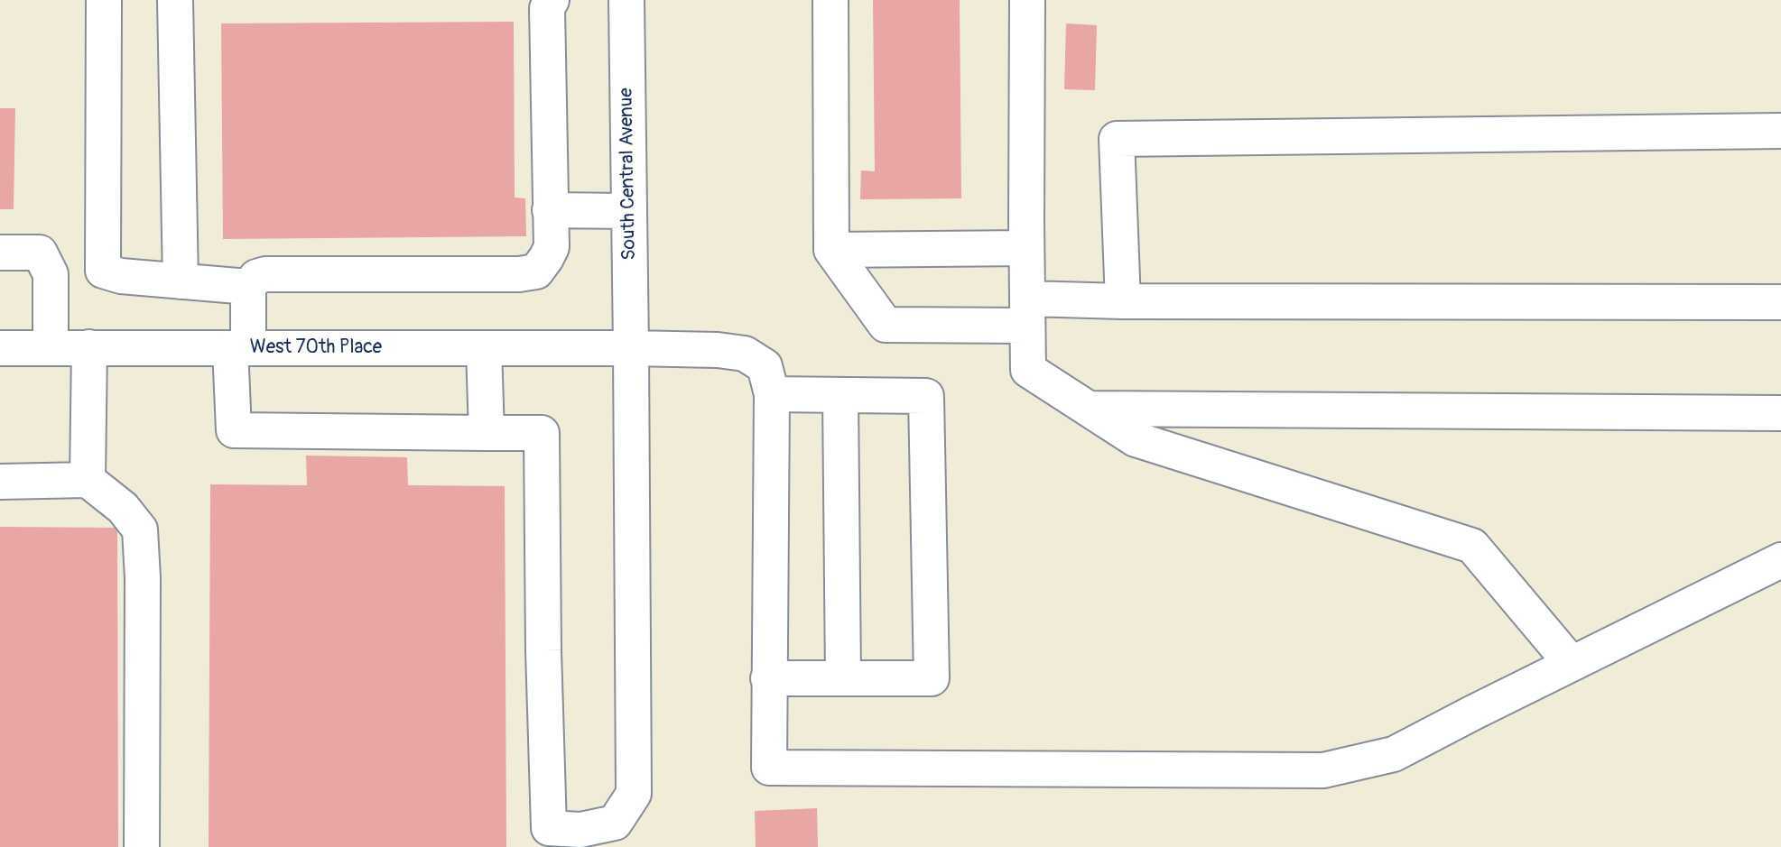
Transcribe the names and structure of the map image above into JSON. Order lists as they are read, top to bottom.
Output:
{
  "streets": {
    "street": ["South Central Avenue", "West 70th Place"]
  },
  "crossings": [
    ["South Central Avenue", "West 70th Place"]
  ]
}
